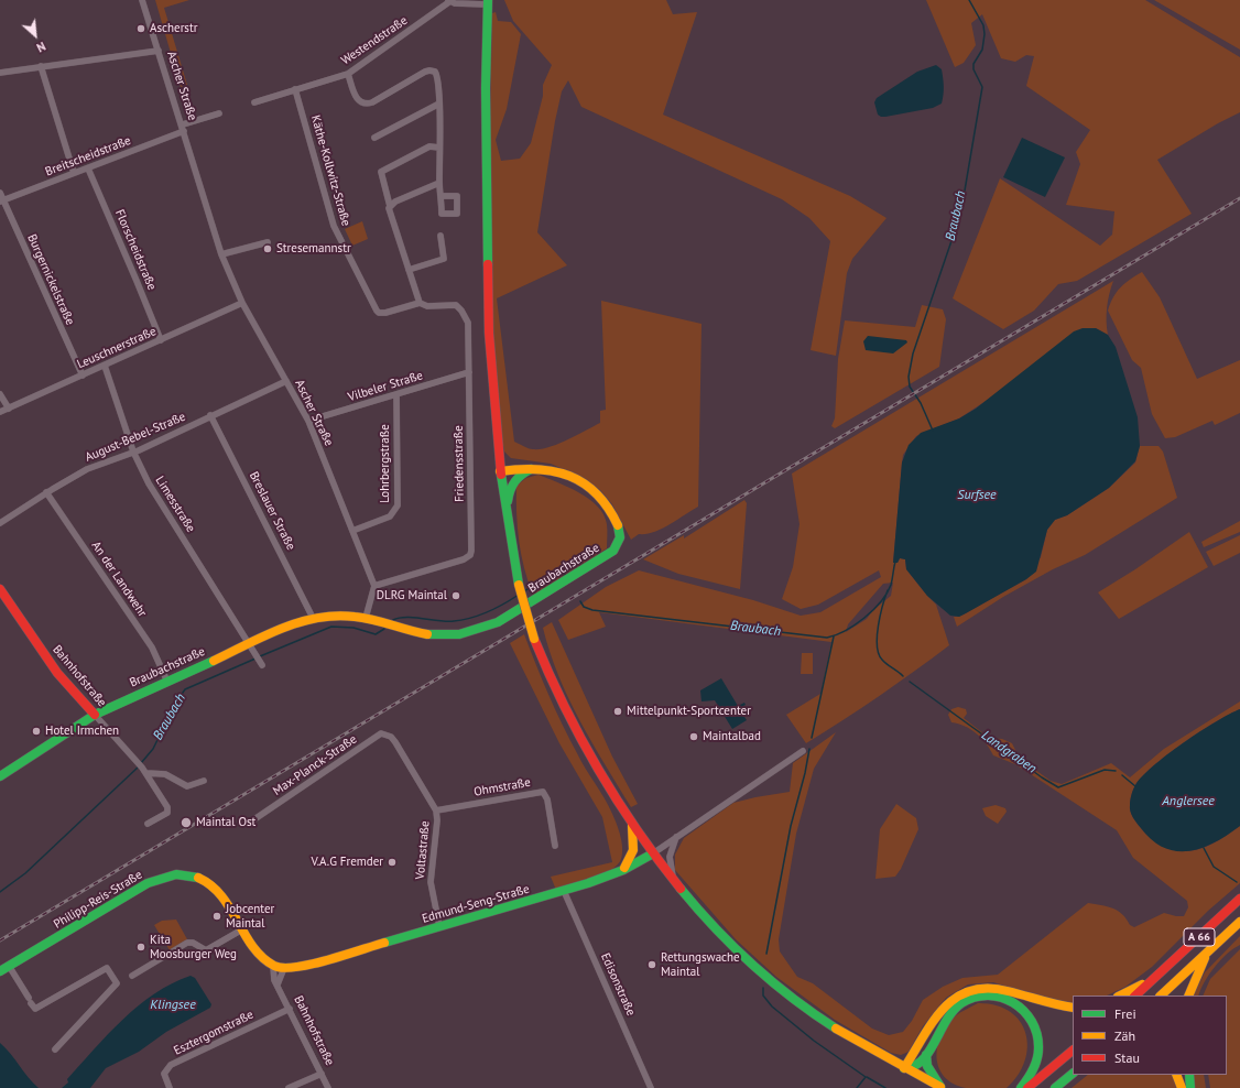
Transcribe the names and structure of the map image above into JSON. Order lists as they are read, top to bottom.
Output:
{
  "streets": {
    "main road": [
      "Braubachstraße",
      "Bahnhofstraße",
      "Philipp-Reis-Straße",
      "Edmund-Seng-Straße",
      "A 66"
    ],
    "street": [
      "Westendstraße",
      "Ascher Straße",
      "Breitscheidstraße",
      "Käthe-Kollwitz-Straße",
      "Florscheidstraße",
      "Burgernickelstraße",
      "Leuschnerstraße",
      "Vilbeler Straße",
      "August-Bebel-Straße",
      "Lohrbergstraße",
      "Friedensstraße",
      "Limesstraße",
      "Breslauer Straße",
      "An der Landwehr",
      "Max-Planck-Straße",
      "Ohmstraße",
      "Voltastraße",
      "Edisonstraße",
      "Esztergomstraße"
    ]
  },
  "crossings": [
    ["Westendstraße", "Käthe-Kollwitz-Straße"],
    ["Ascher Straße", "Breitscheidstraße"],
    ["Ascher Straße", "Leuschnerstraße"],
    ["Ascher Straße", "Vilbeler Straße"],
    ["Ascher Straße", "August-Bebel-Straße"],
    ["Ascher Straße", "Lohrbergstraße"],
    ["Ascher Straße", "Friedensstraße"],
    ["Breitscheidstraße", "Florscheidstraße"],
    ["Breitscheidstraße", "Burgernickelstraße"],
    ["Käthe-Kollwitz-Straße", "Friedensstraße"],
    ["Florscheidstraße", "Leuschnerstraße"],
    ["Burgernickelstraße", "Leuschnerstraße"],
    ["Leuschnerstraße", "Limesstraße"],
    ["Vilbeler Straße", "Lohrbergstraße"],
    ["Vilbeler Straße", "Friedensstraße"],
    ["August-Bebel-Straße", "Limesstraße"],
    ["August-Bebel-Straße", "Breslauer Straße"],
    ["August-Bebel-Straße", "An der Landwehr"],
    ["Limesstraße", "Braubachstraße"],
    ["Breslauer Straße", "Braubachstraße"],
    ["Braubachstraße", "An der Landwehr"],
    ["Braubachstraße", "Bahnhofstraße"],
    ["Bahnhofstraße", "Edmund-Seng-Straße"],
    ["Bahnhofstraße", "Esztergomstraße"],
    ["Max-Planck-Straße", "Voltastraße"],
    ["Ohmstraße", "Voltastraße"],
    ["Voltastraße", "Edmund-Seng-Straße"],
    ["Edmund-Seng-Straße", "Edisonstraße"]
  ],
  "water": [
    "Braubach",
    "Surfsee",
    "Landgraben",
    "Anglersee",
    "Klingsee"
  ],
  "places": [
    "Ascherstr",
    "Stresemannstr",
    "DLRG Maintal",
    "Mittelpunkt-Sportcenter",
    "Hotel Irmchen",
    "Maintalbad",
    "Maintal Ost",
    "V.A.G Fremder",
    "Jobcenter Maintal",
    "Kita Moosburger Weg",
    "Rettungswache Maintal"
  ],
  "legend": ["Frei", "Zäh", "Stau"],
  "north": "bottom right"
}
